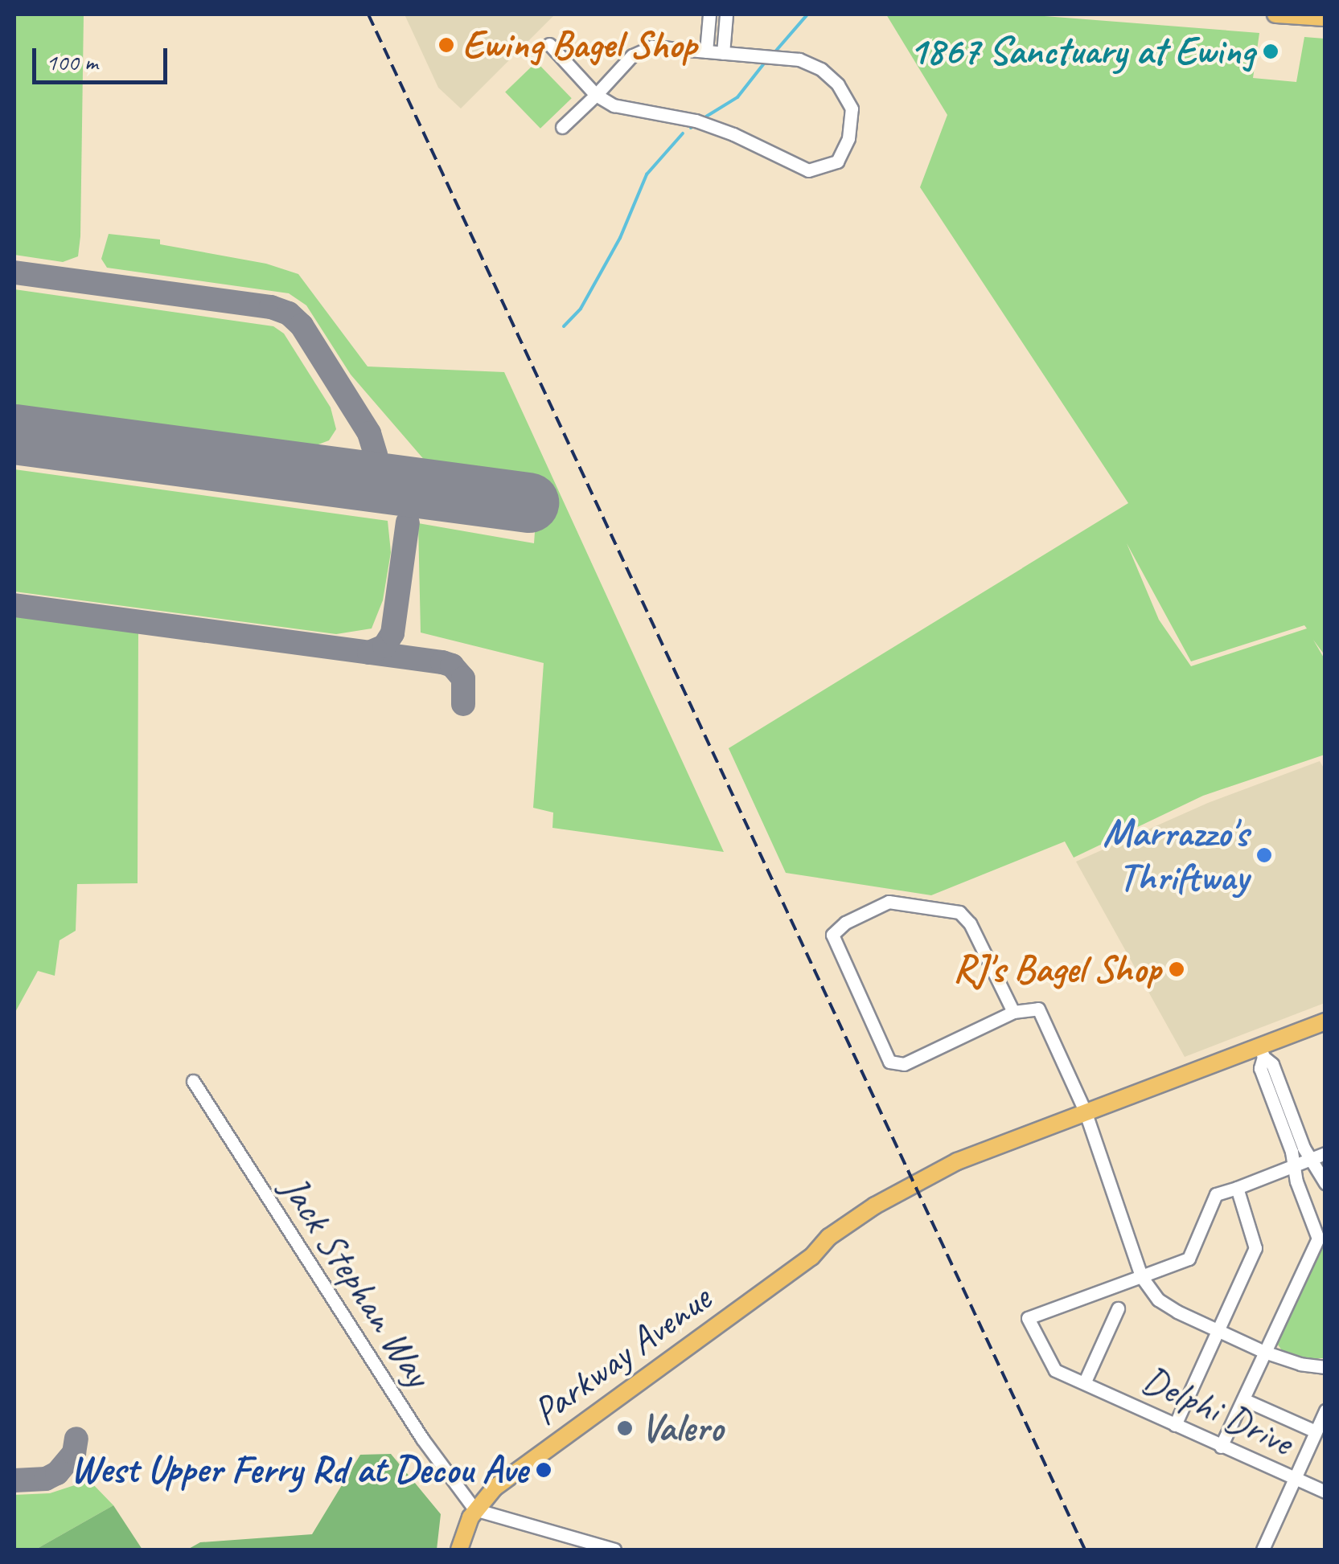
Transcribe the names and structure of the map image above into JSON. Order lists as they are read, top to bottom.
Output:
{
  "streets": {
    "main road": ["Parkway Avenue"],
    "street": ["Jack Stephan Way", "Delphi Drive"]
  },
  "crossings": [
    ["Jack Stephan Way", "Parkway Avenue"]
  ],
  "places": [
    "Ewing Bagel Shop",
    "1867 Sanctuary at Ewing",
    "Marrazzo's Thriftway",
    "RJ's Bagel Shop",
    "Valero",
    "West Upper Ferry Rd at Decou Ave"
  ],
  "scale_bar": "100 m"
}
